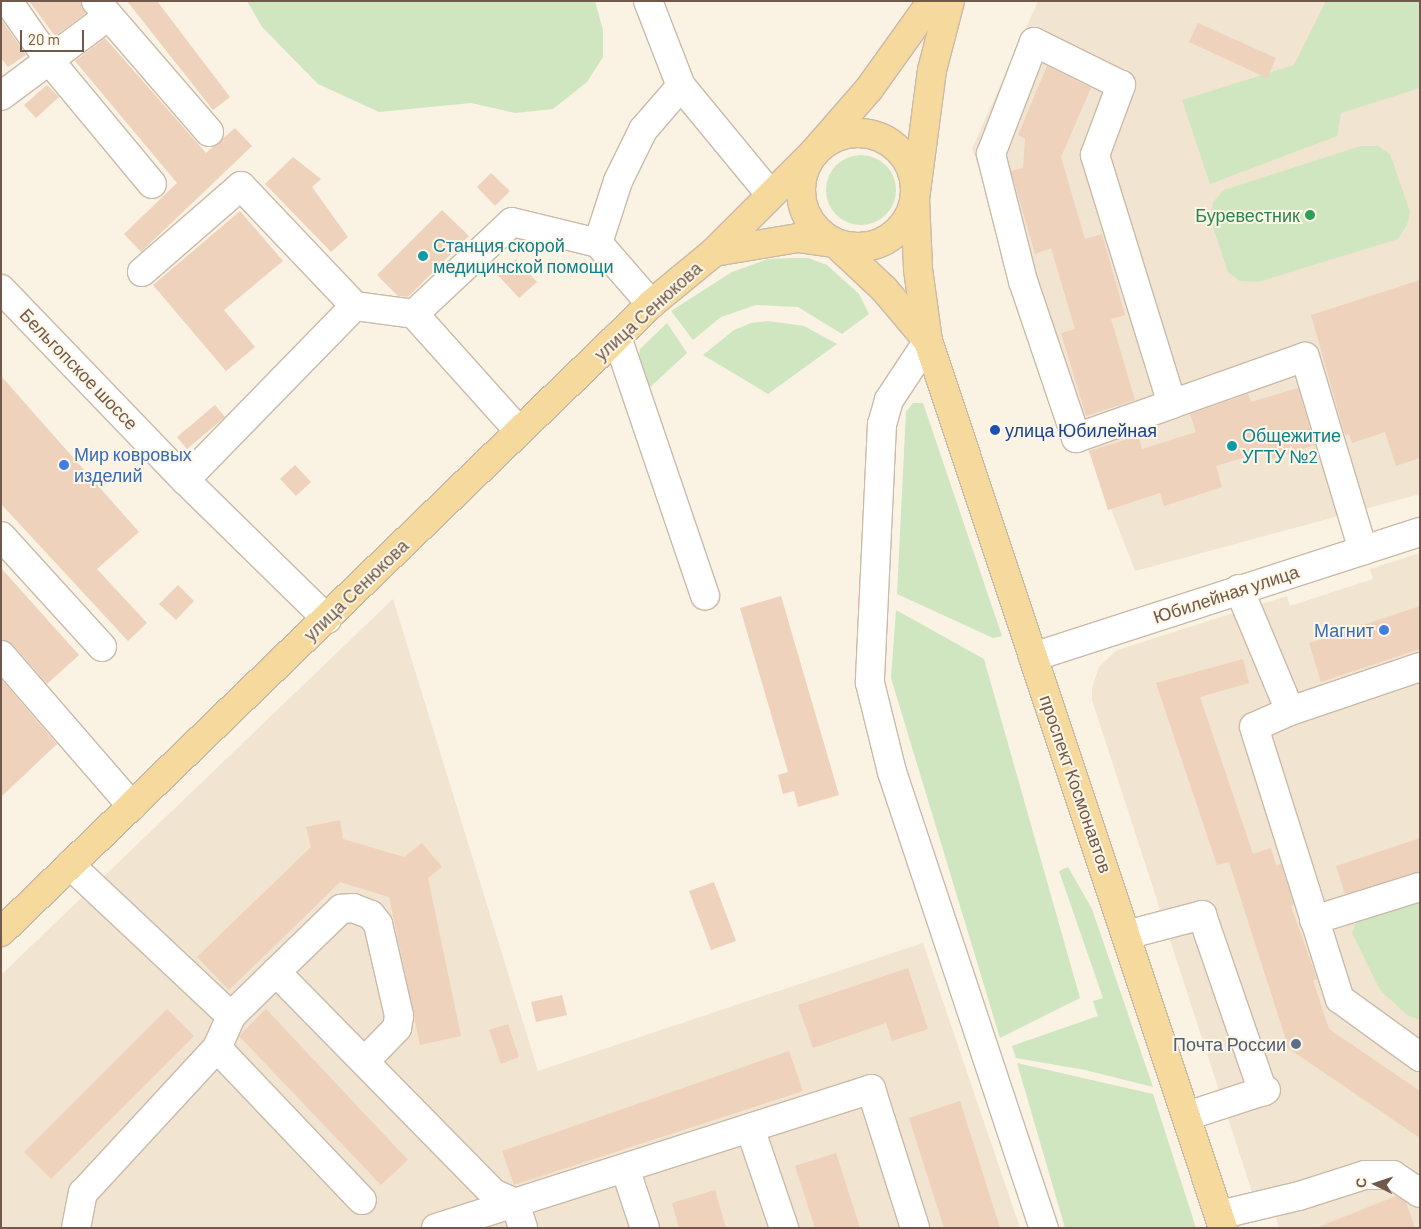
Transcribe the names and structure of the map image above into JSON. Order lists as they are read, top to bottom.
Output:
{
  "streets": {
    "main road": ["улица Сенюкова", "проспект Космонавтов"],
    "street": ["Бельгопское шоссе", "Юбилейная улица"]
  },
  "crossings": [
    ["улица Сенюкова", "Бельгопское шоссе"],
    ["улица Сенюкова", "проспект Космонавтов"],
    ["Юбилейная улица", "проспект Космонавтов"]
  ],
  "places": [
    "Буревестник",
    "Станция скорой медицинской помощи",
    "улица Юбилейная",
    "Общежитие УГТУ №2",
    "Мир ковровых изделий",
    "Магнит",
    "Почта России"
  ],
  "scale_bar": "20 m",
  "north": "left"
}
